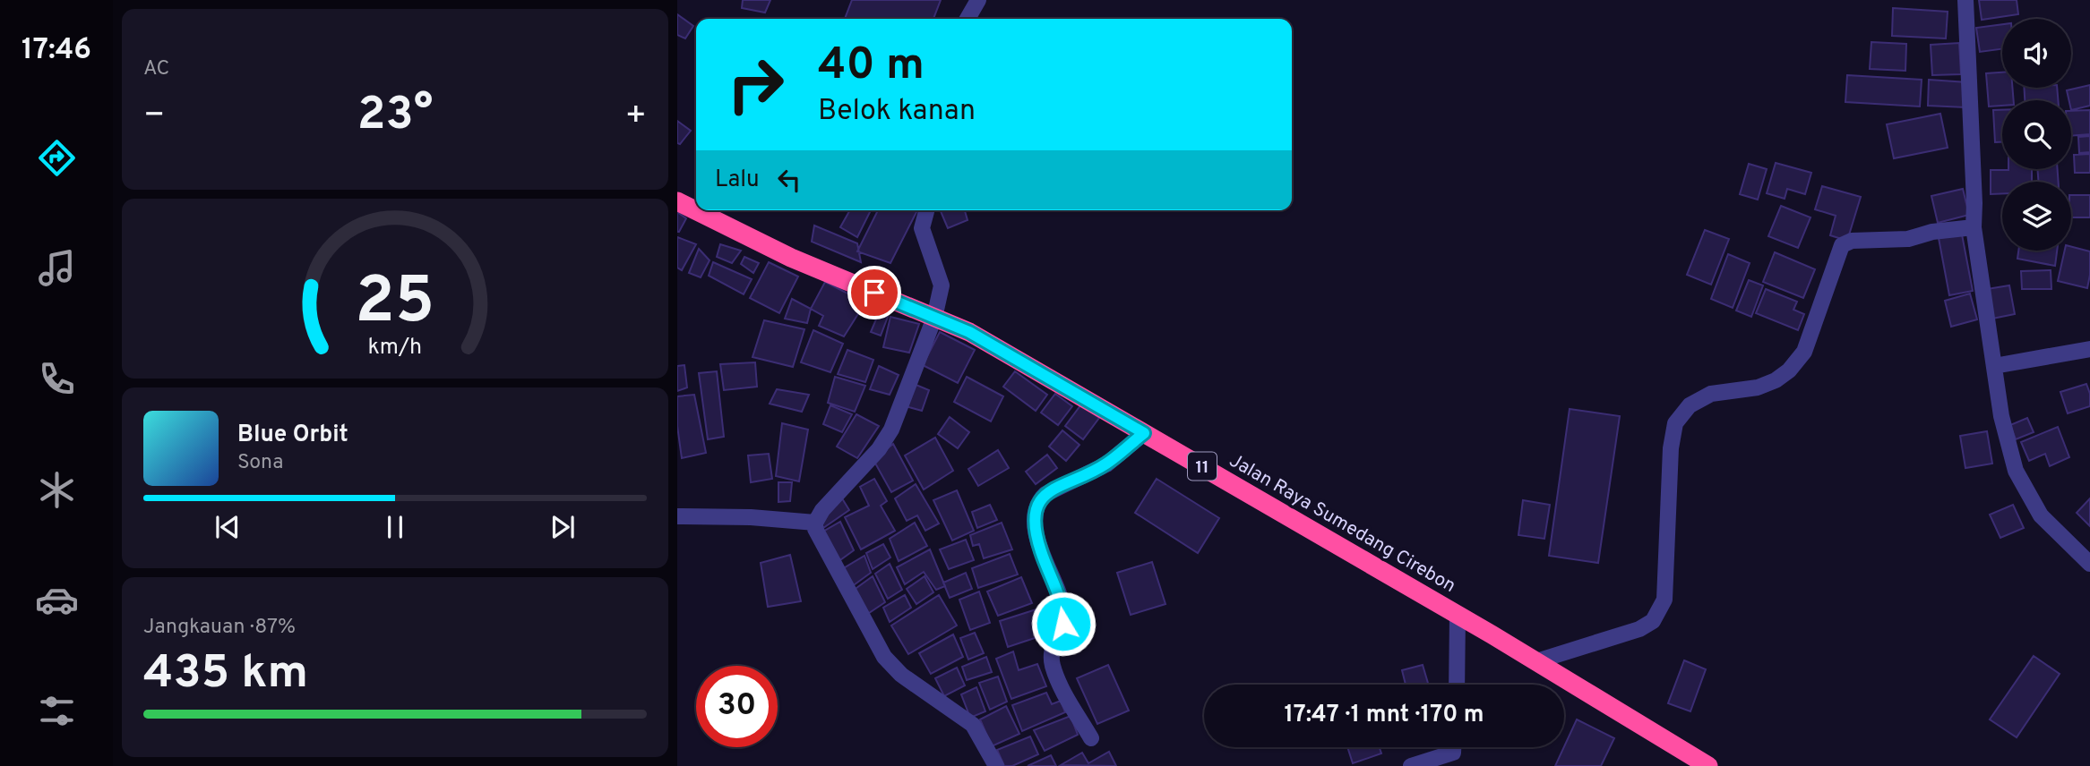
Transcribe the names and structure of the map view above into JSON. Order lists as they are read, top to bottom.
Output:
{
  "streets": {
    "highway": ["11", "Jalan Raya Sumedang Cirebon"]
  },
  "page": {
    "tabs": "17:46",
    "tile": [
      "AC",
      ["Jangkauan · 87%", "435 km"]
    ],
    "turn": ["40 m", "Belok kanan"],
    "heat": ["−", "23°", "+"],
    "then": "Lalu",
    "song": ["Blue Orbit", "Sona"],
    "limit": "30",
    "trip": "17:47 · 1 mnt · 170 m",
    "gauge": ["25", "km/h"]
  }
}
